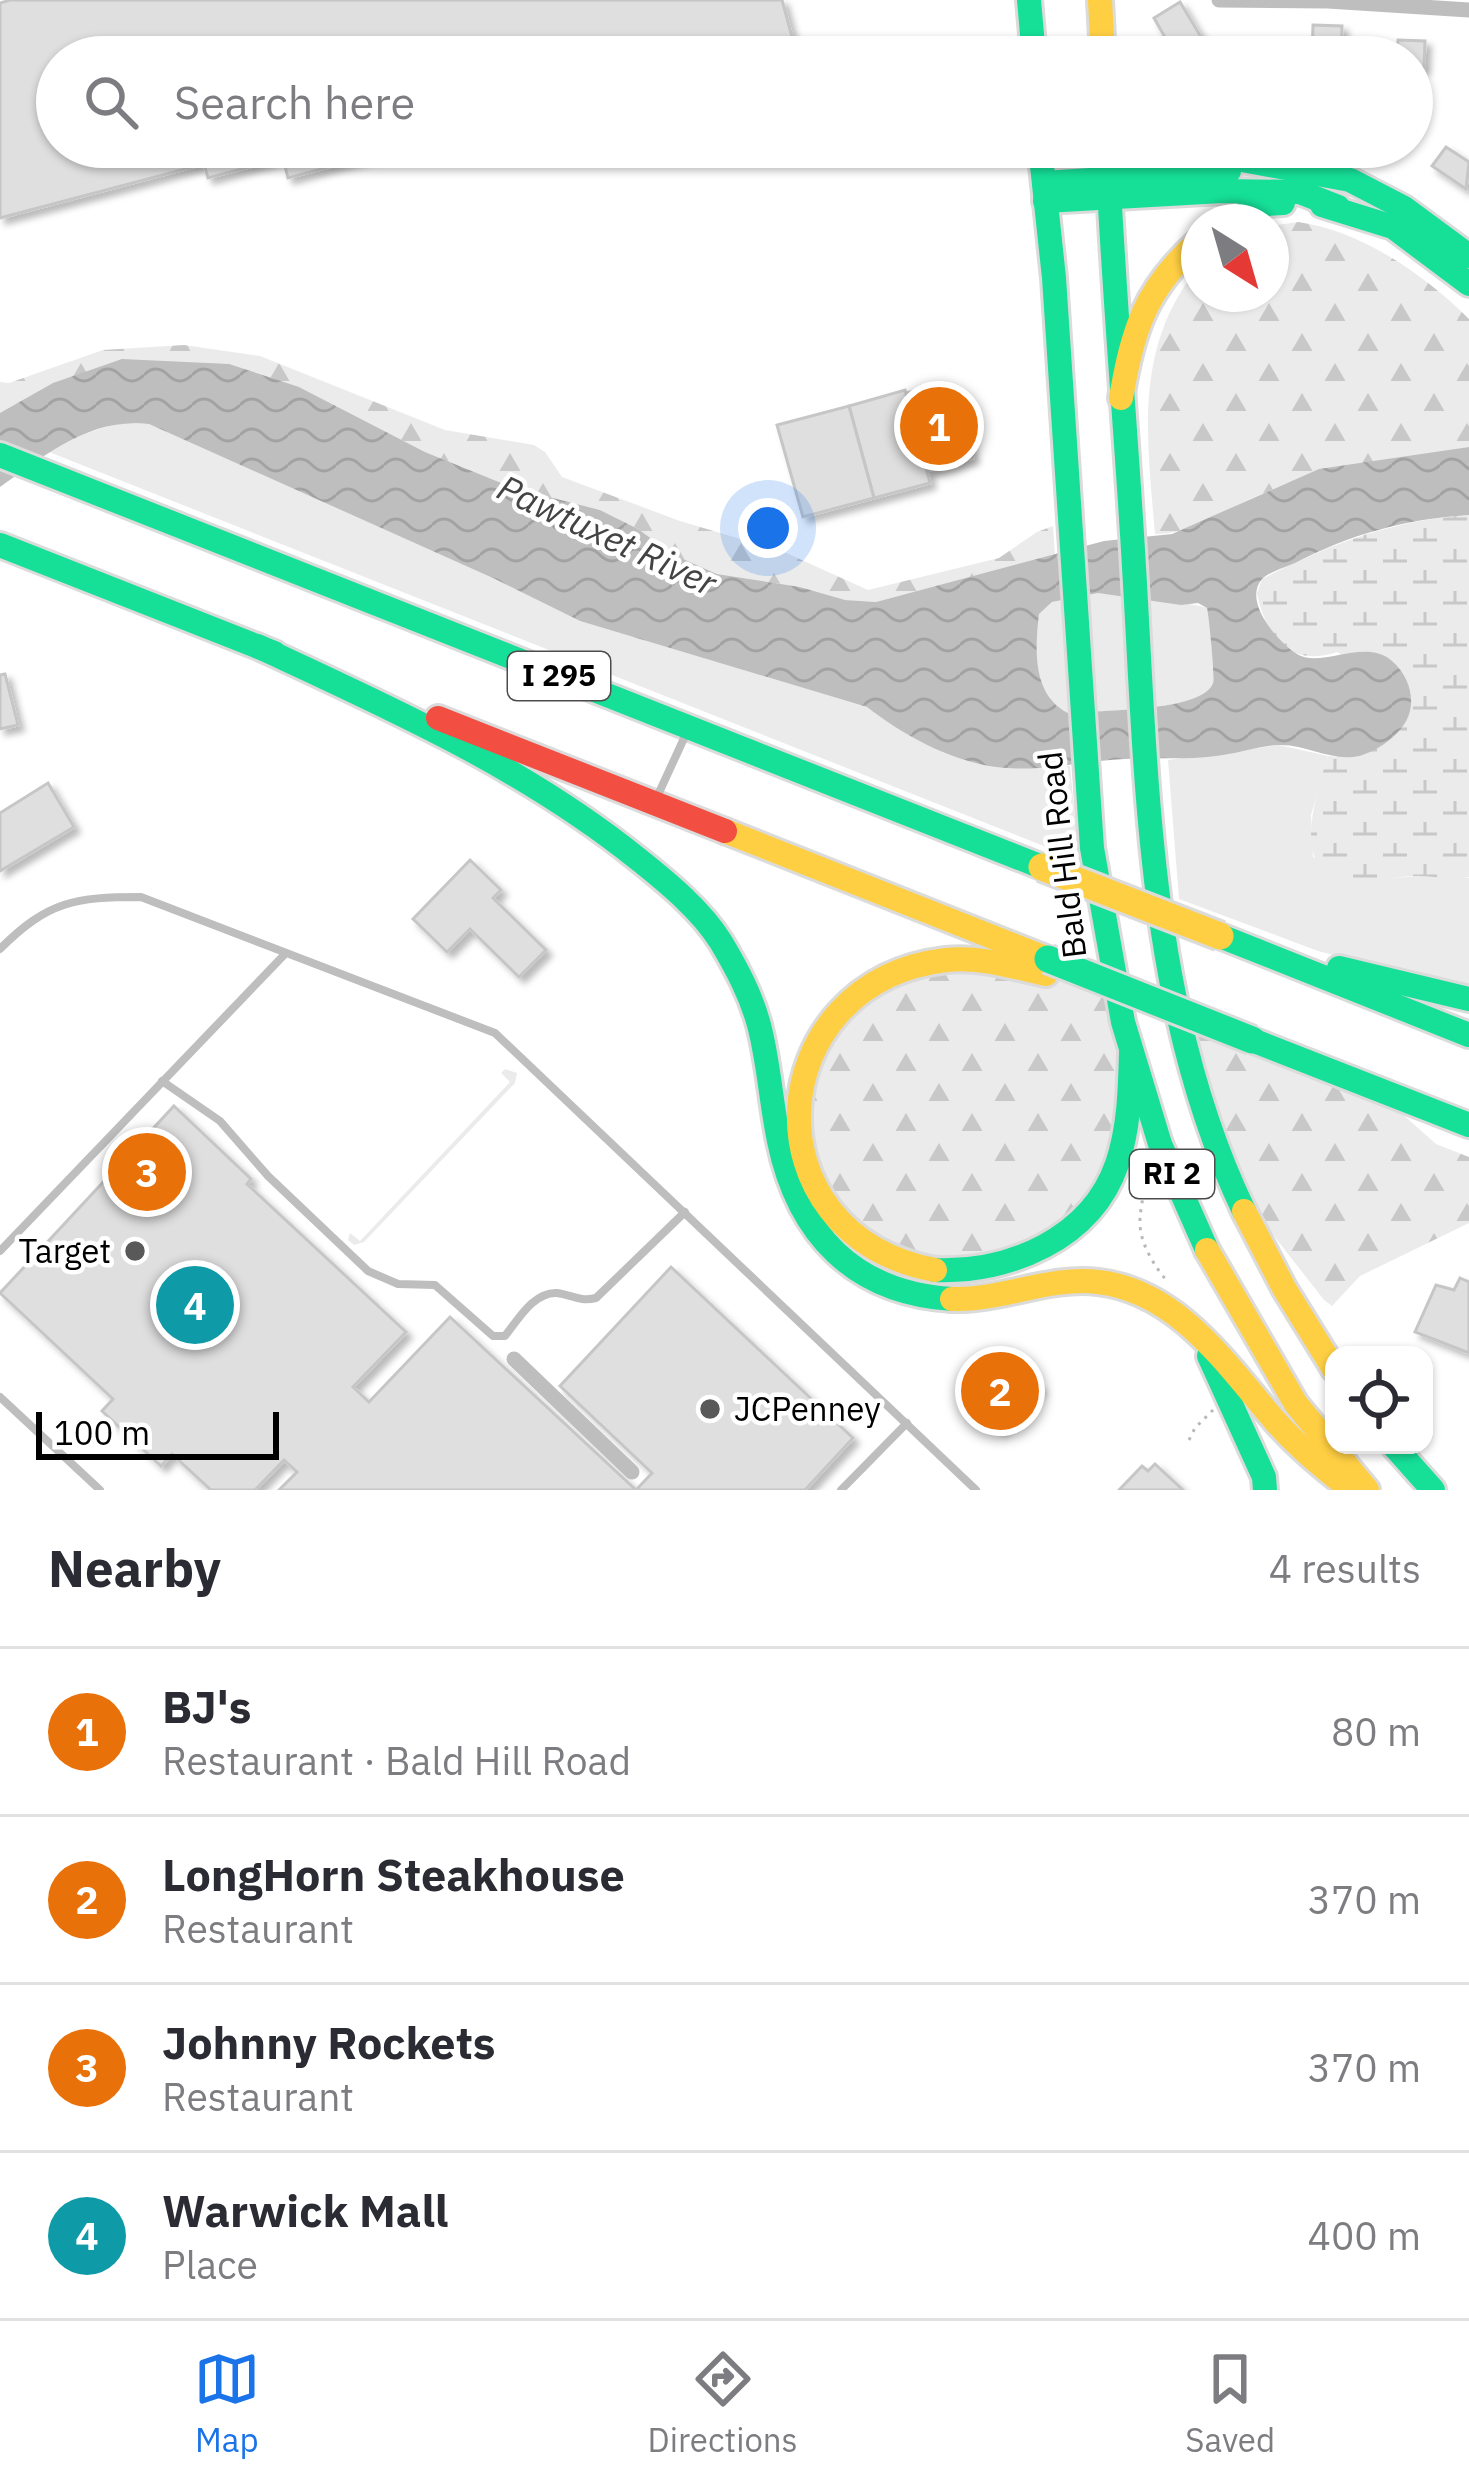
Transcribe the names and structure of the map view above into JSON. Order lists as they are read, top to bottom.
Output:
{
  "streets": {
    "main road": ["I 295", "Bald Hill Road", "RI 2"]
  },
  "water": ["Pawtuxet River"],
  "places": ["Target", "JCPenney"],
  "scale_bar": "100 m",
  "north": "bottom right",
  "page": {
    "search": "Search here",
    "pins": [
      "1",
      "3",
      "4",
      "2"
    ],
    "scale": "100 m",
    "heading": ["Nearby", "4 results"],
    "list": [
      {
        "mark": "1",
        "name": "BJ's",
        "note": "Restaurant · Bald Hill Road",
        "value": "80 m"
      },
      {
        "mark": "2",
        "name": "LongHorn Steakhouse",
        "note": "Restaurant",
        "value": "370 m"
      },
      {
        "mark": "3",
        "name": "Johnny Rockets",
        "note": "Restaurant",
        "value": "370 m"
      },
      {
        "mark": "4",
        "name": "Warwick Mall",
        "note": "Place",
        "value": "400 m"
      }
    ],
    "nav": ["Map", "Directions", "Saved"]
  }
}
